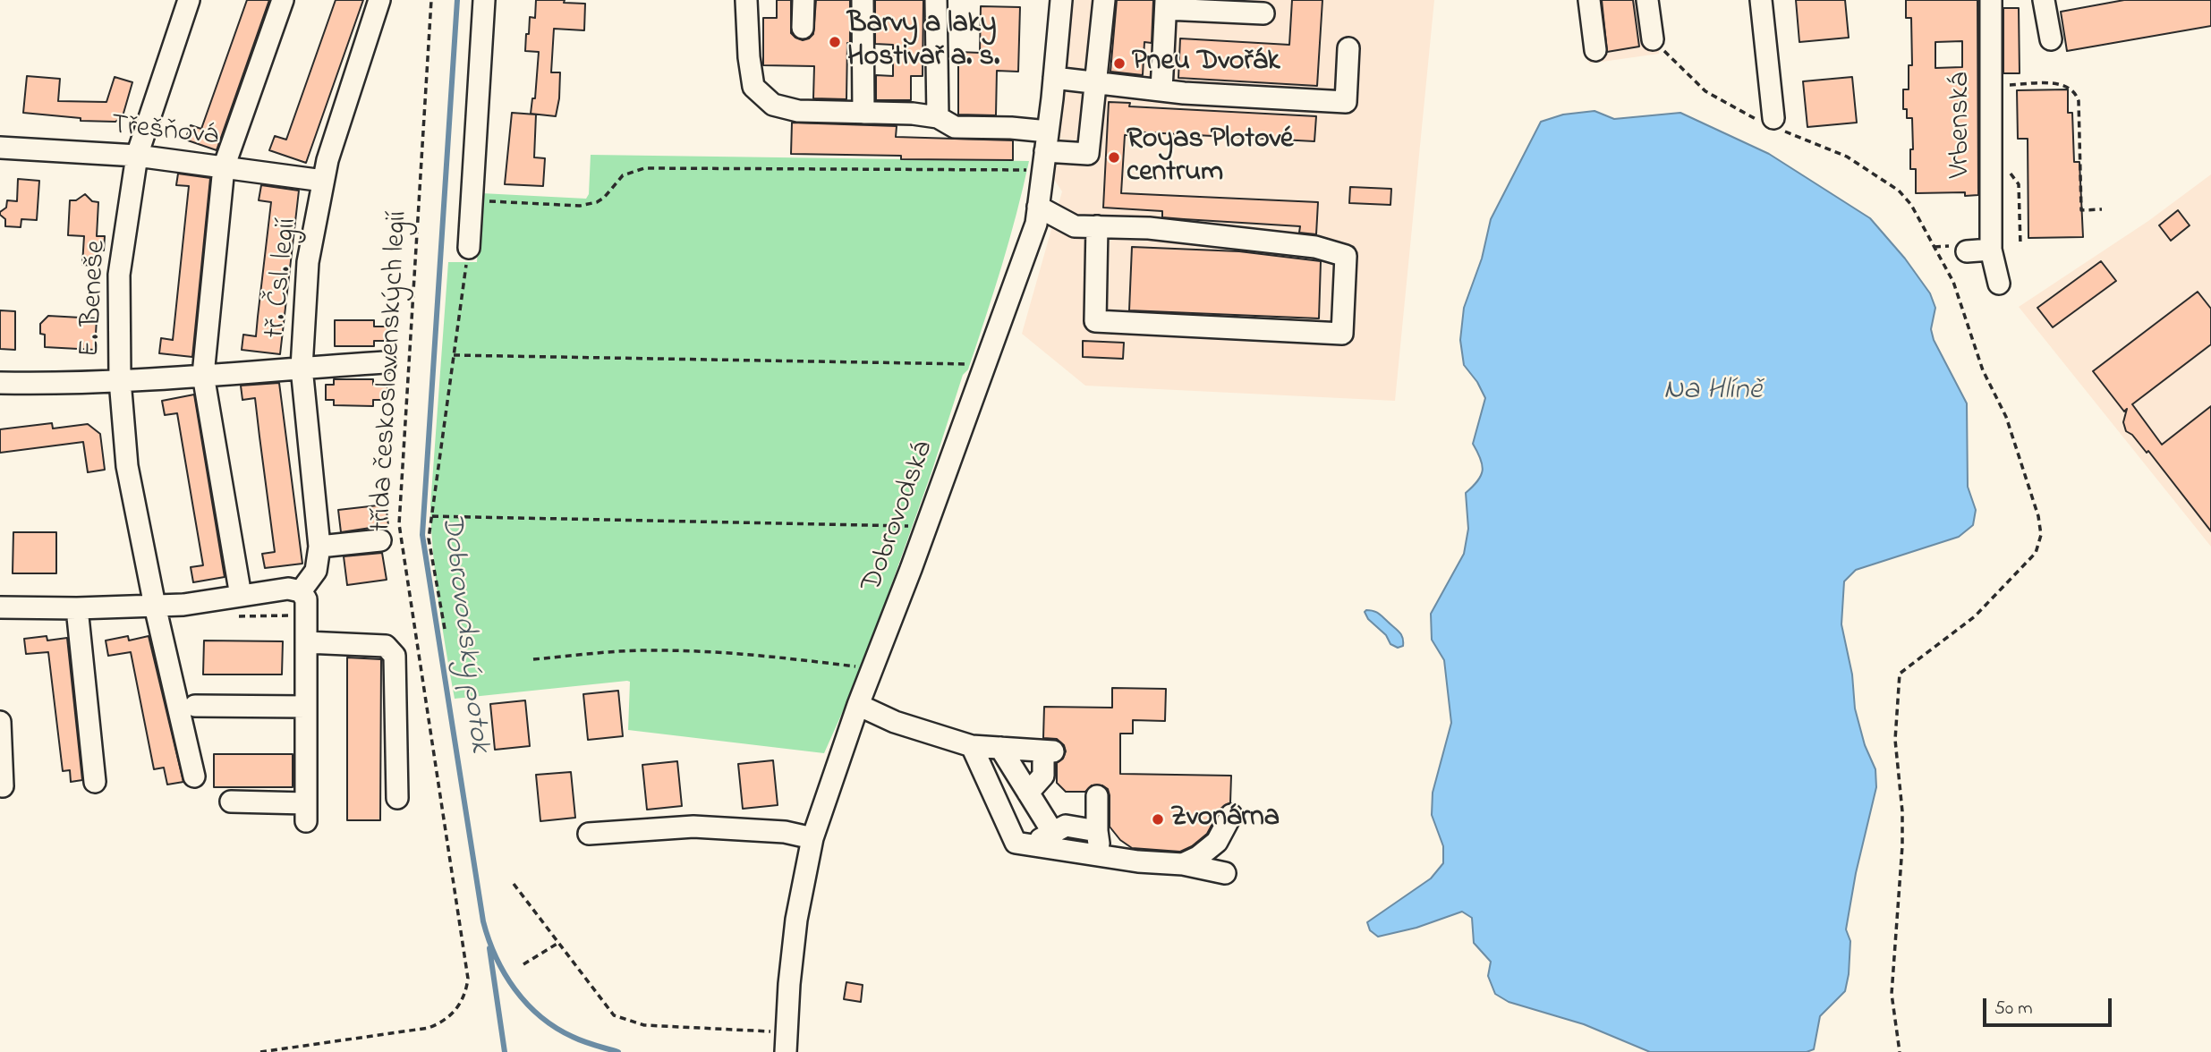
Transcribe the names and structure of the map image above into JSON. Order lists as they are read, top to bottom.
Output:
{
  "streets": {
    "street": [
      "Vrbenská",
      "Třešňová",
      "tř. Čsl. legií",
      "E. Beneše",
      "Dobrovodská"
    ],
    "path": ["třída československých legií"]
  },
  "crossings": [
    ["Třešňová", "tř. Čsl. legií"],
    ["Třešňová", "E. Beneše"]
  ],
  "water": ["Na Hlíně", "Dobrovodský potok"],
  "places": [
    "Barvy a laky Hostivař a. s.",
    "Pneu Dvořák",
    "Royas Plotové centrum",
    "Zvonárna"
  ],
  "scale_bar": "50 m"
}
